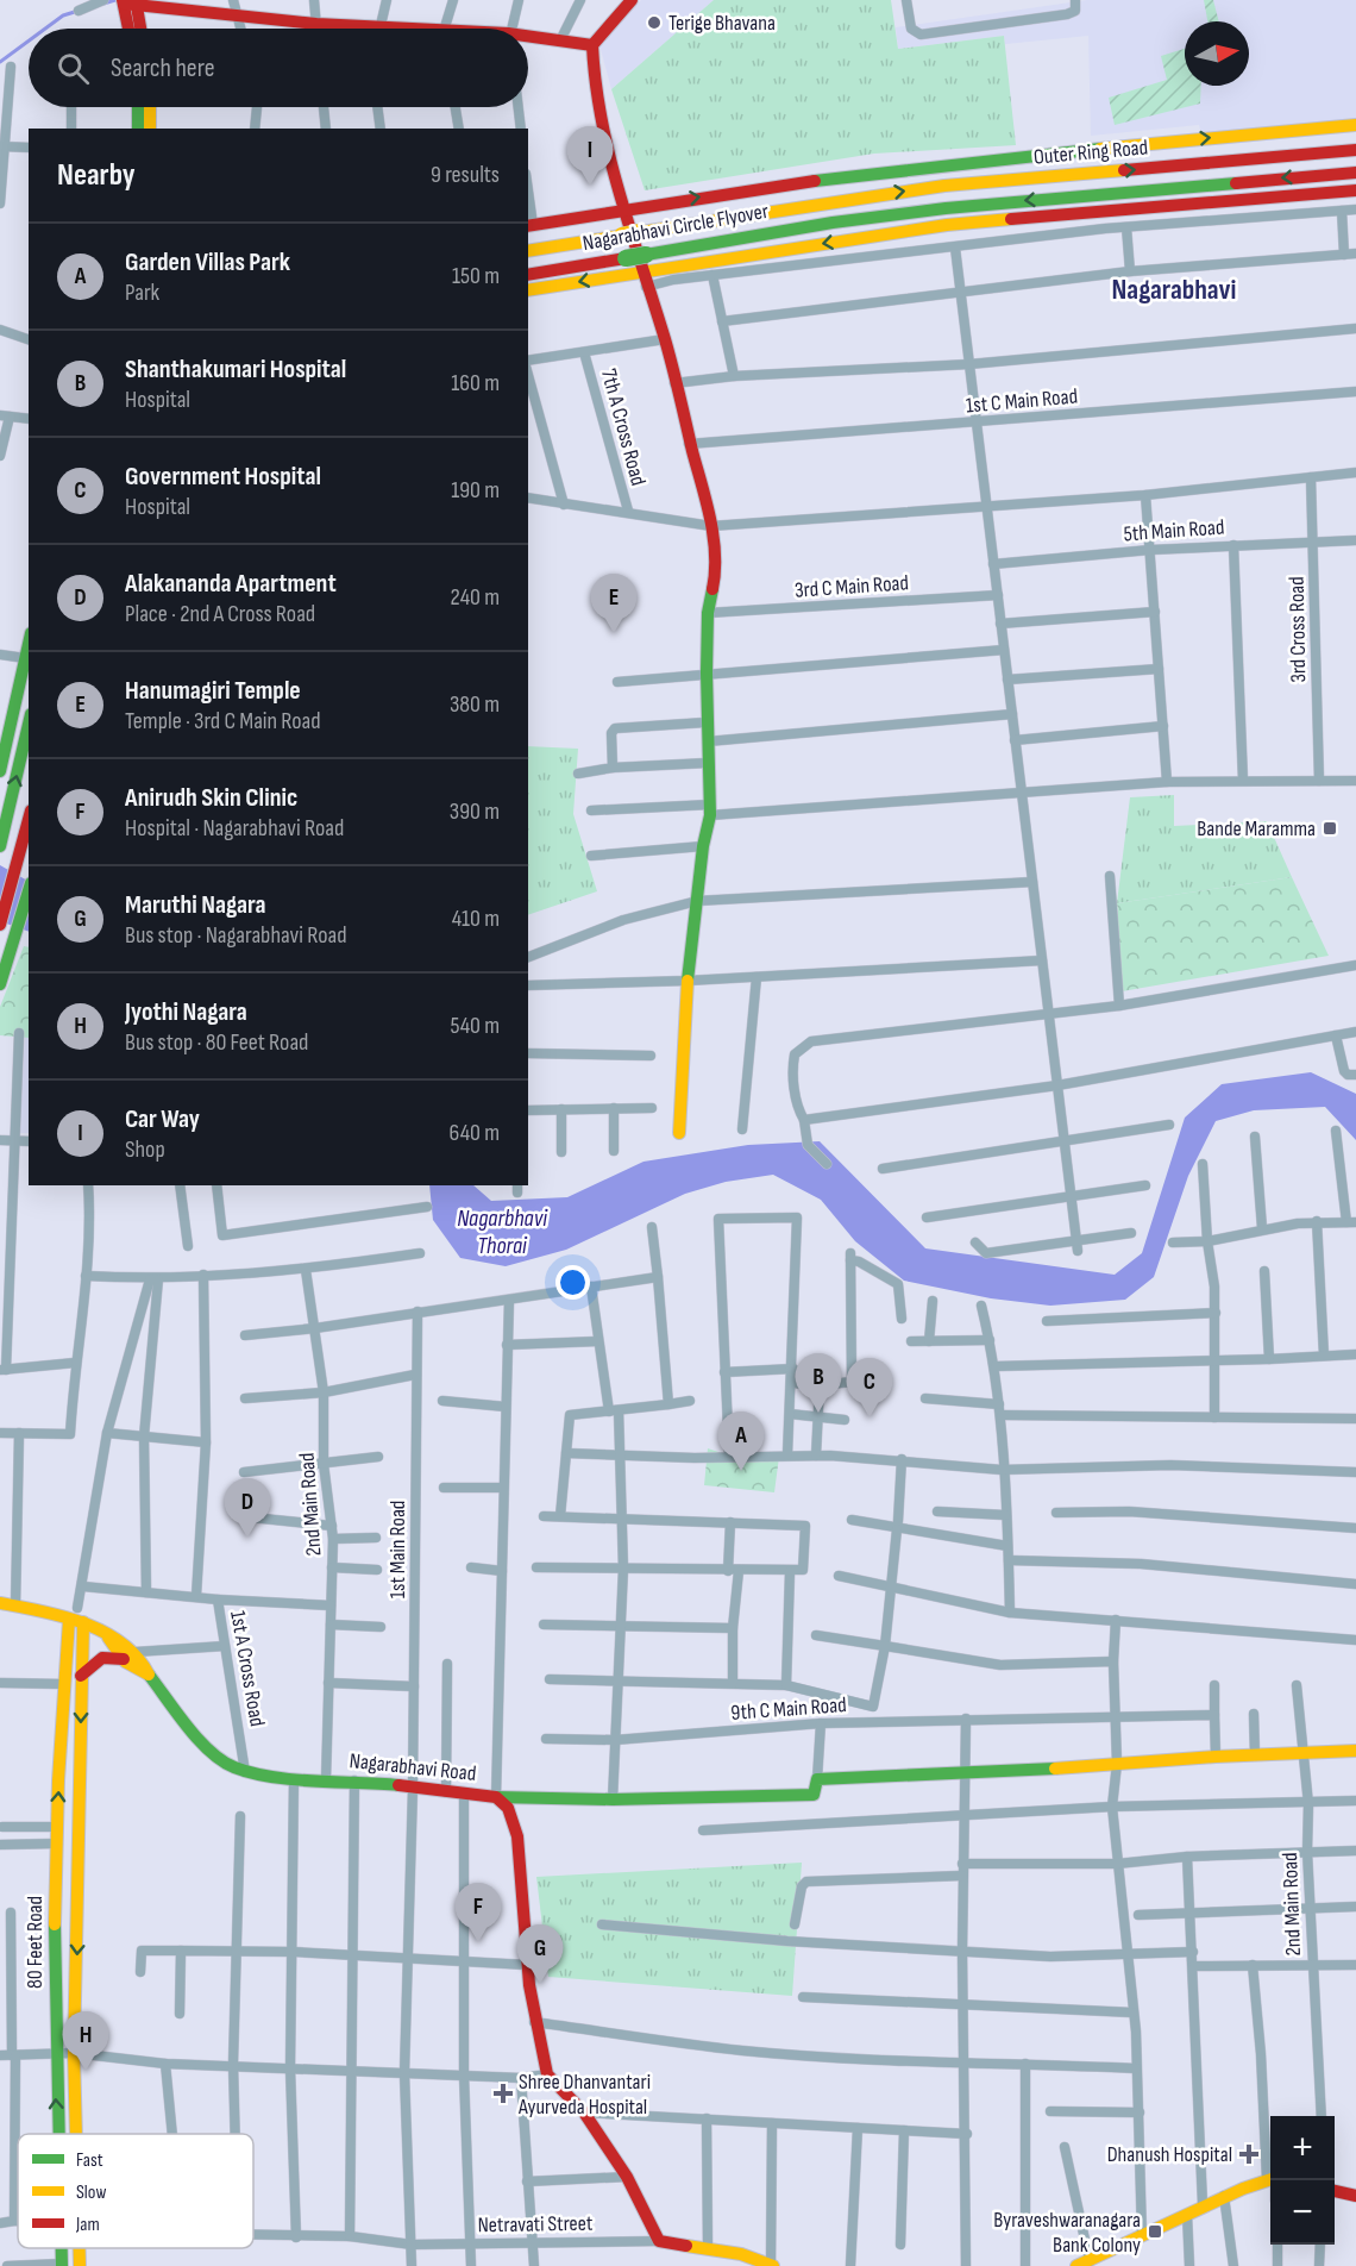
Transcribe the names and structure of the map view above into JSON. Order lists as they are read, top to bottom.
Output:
{
  "streets": {
    "main road": [
      "Outer Ring Road",
      "Nagarabhavi Circle Flyover",
      "Nagarabhavi Road",
      "80 Feet Road"
    ],
    "street": [
      "1st C Main Road",
      "7th A Cross Road",
      "5th Main Road",
      "3rd C Main Road",
      "3rd Cross Road",
      "2nd Main Road",
      "1st Main Road",
      "1st A Cross Road",
      "9th C Main Road",
      "Netravati Street"
    ]
  },
  "crossings": [
    ["Outer Ring Road", "Nagarabhavi Circle Flyover"],
    ["5th Main Road", "3rd Cross Road"],
    ["2nd Main Road", "1st A Cross Road"],
    ["2nd Main Road", "Nagarabhavi Road"],
    ["1st Main Road", "Nagarabhavi Road"],
    ["1st Main Road", "Netravati Street"],
    ["1st A Cross Road", "Nagarabhavi Road"]
  ],
  "districts": ["Nagarabhavi"],
  "water": ["Nagarbhavi Thorai"],
  "places": {
    "other": ["Terige Bhavana"],
    "transit": ["Bande Maramma", "Byraveshwaranagara Bank Colony"],
    "health": ["Shree Dhanvantari Ayurveda Hospital", "Dhanush Hospital"]
  },
  "legend": ["Fast", "Slow", "Jam"],
  "north": "right",
  "page": {
    "search": "Search here",
    "pins": [
      "I",
      "E",
      "B",
      "C",
      "A",
      "D",
      "F",
      "G",
      "H"
    ],
    "heading": ["Nearby", "9 results"],
    "list": [
      {
        "mark": "A",
        "name": "Garden Villas Park",
        "note": "Park",
        "value": "150 m"
      },
      {
        "mark": "B",
        "name": "Shanthakumari Hospital",
        "note": "Hospital",
        "value": "160 m"
      },
      {
        "mark": "C",
        "name": "Government Hospital",
        "note": "Hospital",
        "value": "190 m"
      },
      {
        "mark": "D",
        "name": "Alakananda Apartment",
        "note": "Place · 2nd A Cross Road",
        "value": "240 m"
      },
      {
        "mark": "E",
        "name": "Hanumagiri Temple",
        "note": "Temple · 3rd C Main Road",
        "value": "380 m"
      },
      {
        "mark": "F",
        "name": "Anirudh Skin Clinic",
        "note": "Hospital · Nagarabhavi Road",
        "value": "390 m"
      },
      {
        "mark": "G",
        "name": "Maruthi Nagara",
        "note": "Bus stop · Nagarabhavi Road",
        "value": "410 m"
      },
      {
        "mark": "H",
        "name": "Jyothi Nagara",
        "note": "Bus stop · 80 Feet Road",
        "value": "540 m"
      },
      {
        "mark": "I",
        "name": "Car Way",
        "note": "Shop",
        "value": "640 m"
      }
    ],
    "map_buttons": ["+", "−"]
  }
}
